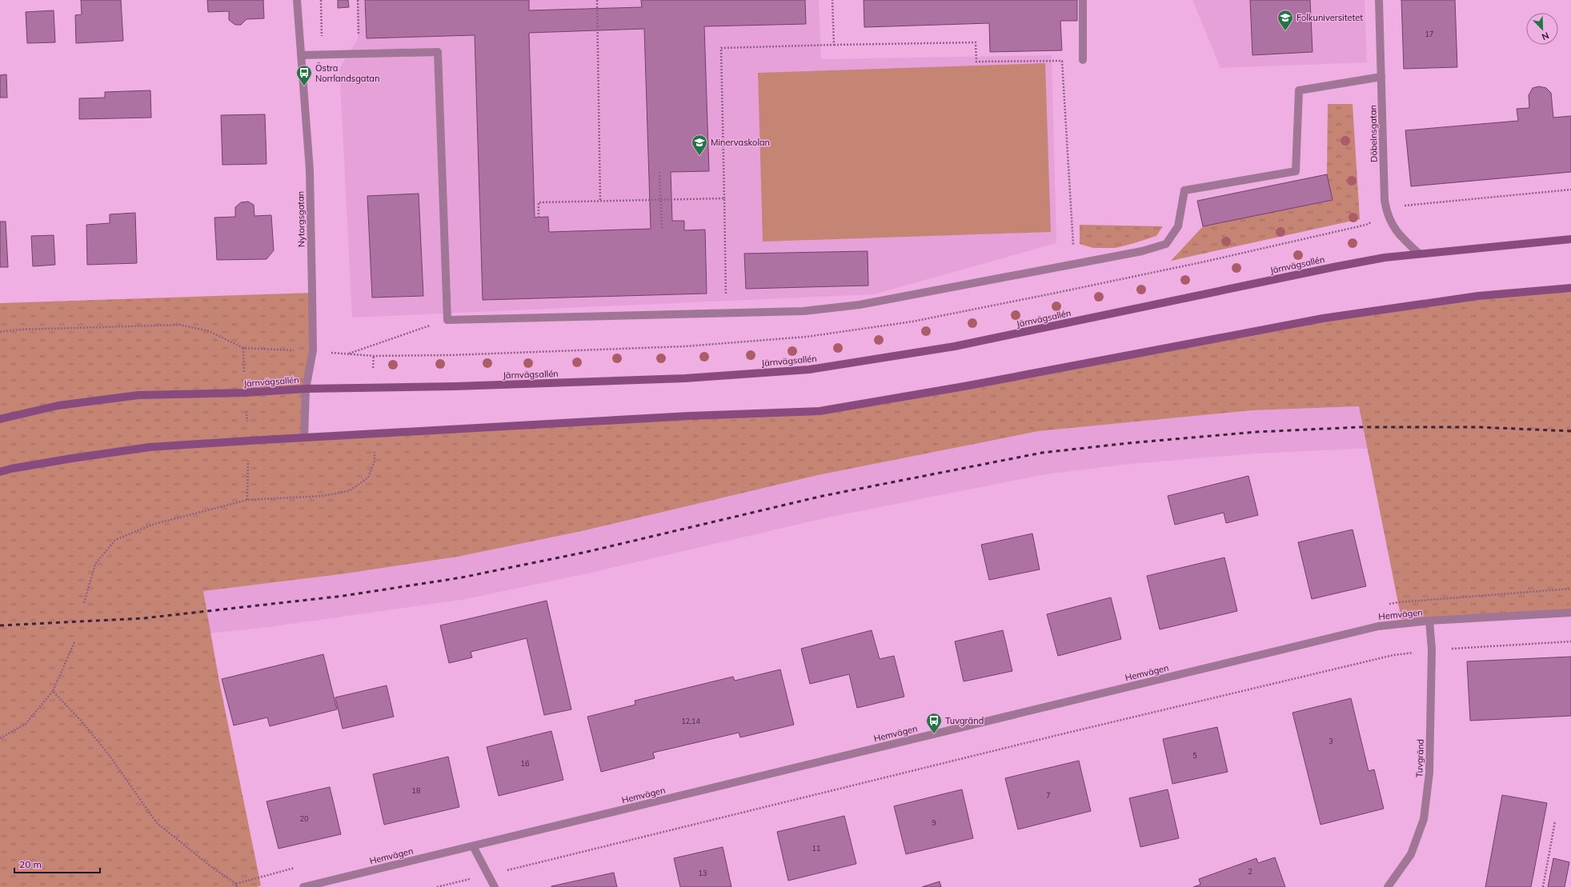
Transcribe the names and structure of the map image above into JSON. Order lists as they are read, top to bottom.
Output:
{
  "streets": {
    "main road": ["Järnvägsallén"],
    "street": [
      "Döbelnsgatan",
      "Nytorgsgatan",
      "Hemvägen",
      "Tuvgränd"
    ]
  },
  "crossings": [
    ["Döbelnsgatan", "Järnvägsallén"],
    ["Nytorgsgatan", "Järnvägsallén"],
    ["Hemvägen", "Tuvgränd"]
  ],
  "places": {
    "school or university": ["Folkuniversitetet", "Minervaskolan"],
    "bus stop": ["Östra Norrlandsgatan", "Tuvgränd"]
  },
  "house_numbers": [
    "17",
    "12,14",
    "3",
    "5",
    "16",
    "18",
    "7",
    "20",
    "9",
    "11",
    "2",
    "13"
  ],
  "scale_bar": "20 m",
  "north": "bottom right"
}
